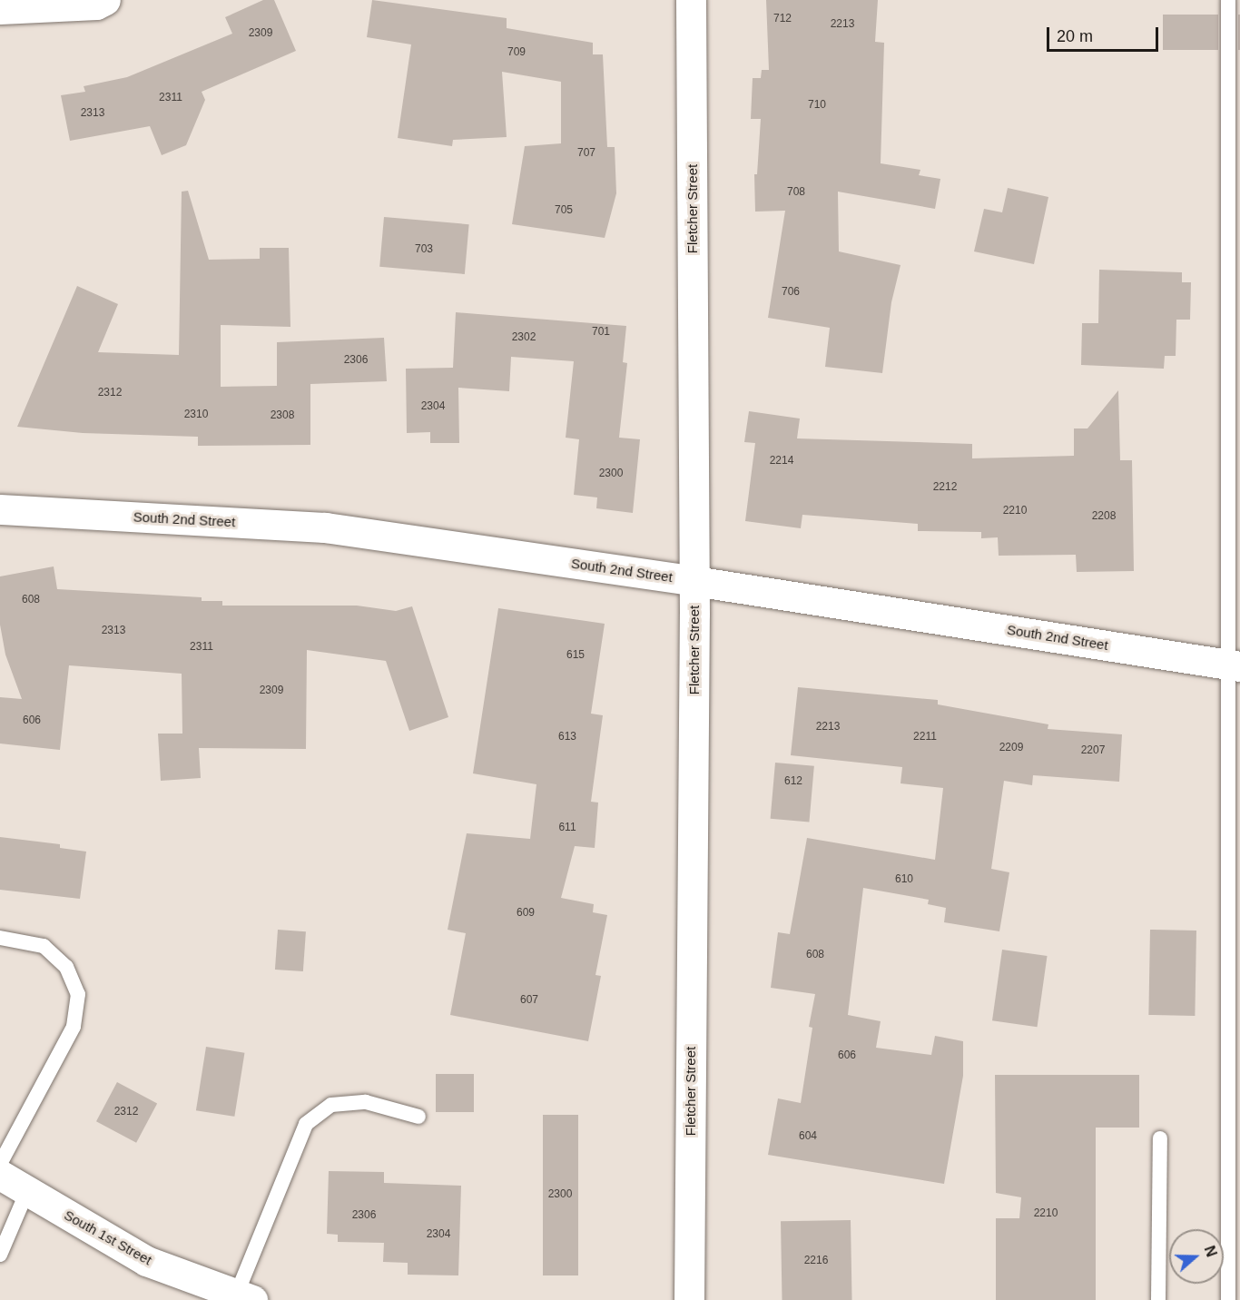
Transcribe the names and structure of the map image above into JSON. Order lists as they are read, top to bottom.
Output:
{
  "streets": {
    "street": ["Fletcher Street", "South 2nd Street", "South 1st Street"]
  },
  "crossings": [
    ["Fletcher Street", "South 2nd Street"]
  ],
  "house_numbers": [
    "712",
    "2213",
    "2309",
    "709",
    "2311",
    "710",
    "2313",
    "707",
    "708",
    "705",
    "703",
    "706",
    "701",
    "2302",
    "2306",
    "2312",
    "2304",
    "2310",
    "2308",
    "2214",
    "2300",
    "2212",
    "2210",
    "2208",
    "608",
    "2313",
    "2311",
    "615",
    "2309",
    "606",
    "2213",
    "613",
    "2211",
    "2209",
    "2207",
    "612",
    "611",
    "610",
    "609",
    "608",
    "607",
    "606",
    "2312",
    "604",
    "2300",
    "2210",
    "2306",
    "2304",
    "2216"
  ],
  "scale_bar": "20 m",
  "north": "right"
}
